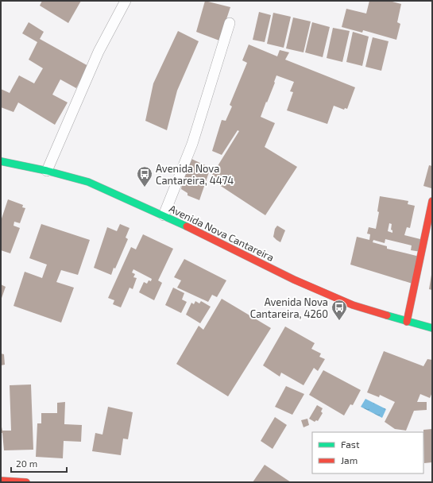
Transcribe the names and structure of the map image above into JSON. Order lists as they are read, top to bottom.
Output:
{
  "streets": {
    "main road": ["Avenida Nova Cantareira"]
  },
  "places": {
    "bus stop": ["Avenida Nova Cantareira, 4474", "Avenida Nova Cantareira, 4260"]
  },
  "legend": ["Fast", "Jam"],
  "scale_bar": "20 m"
}
